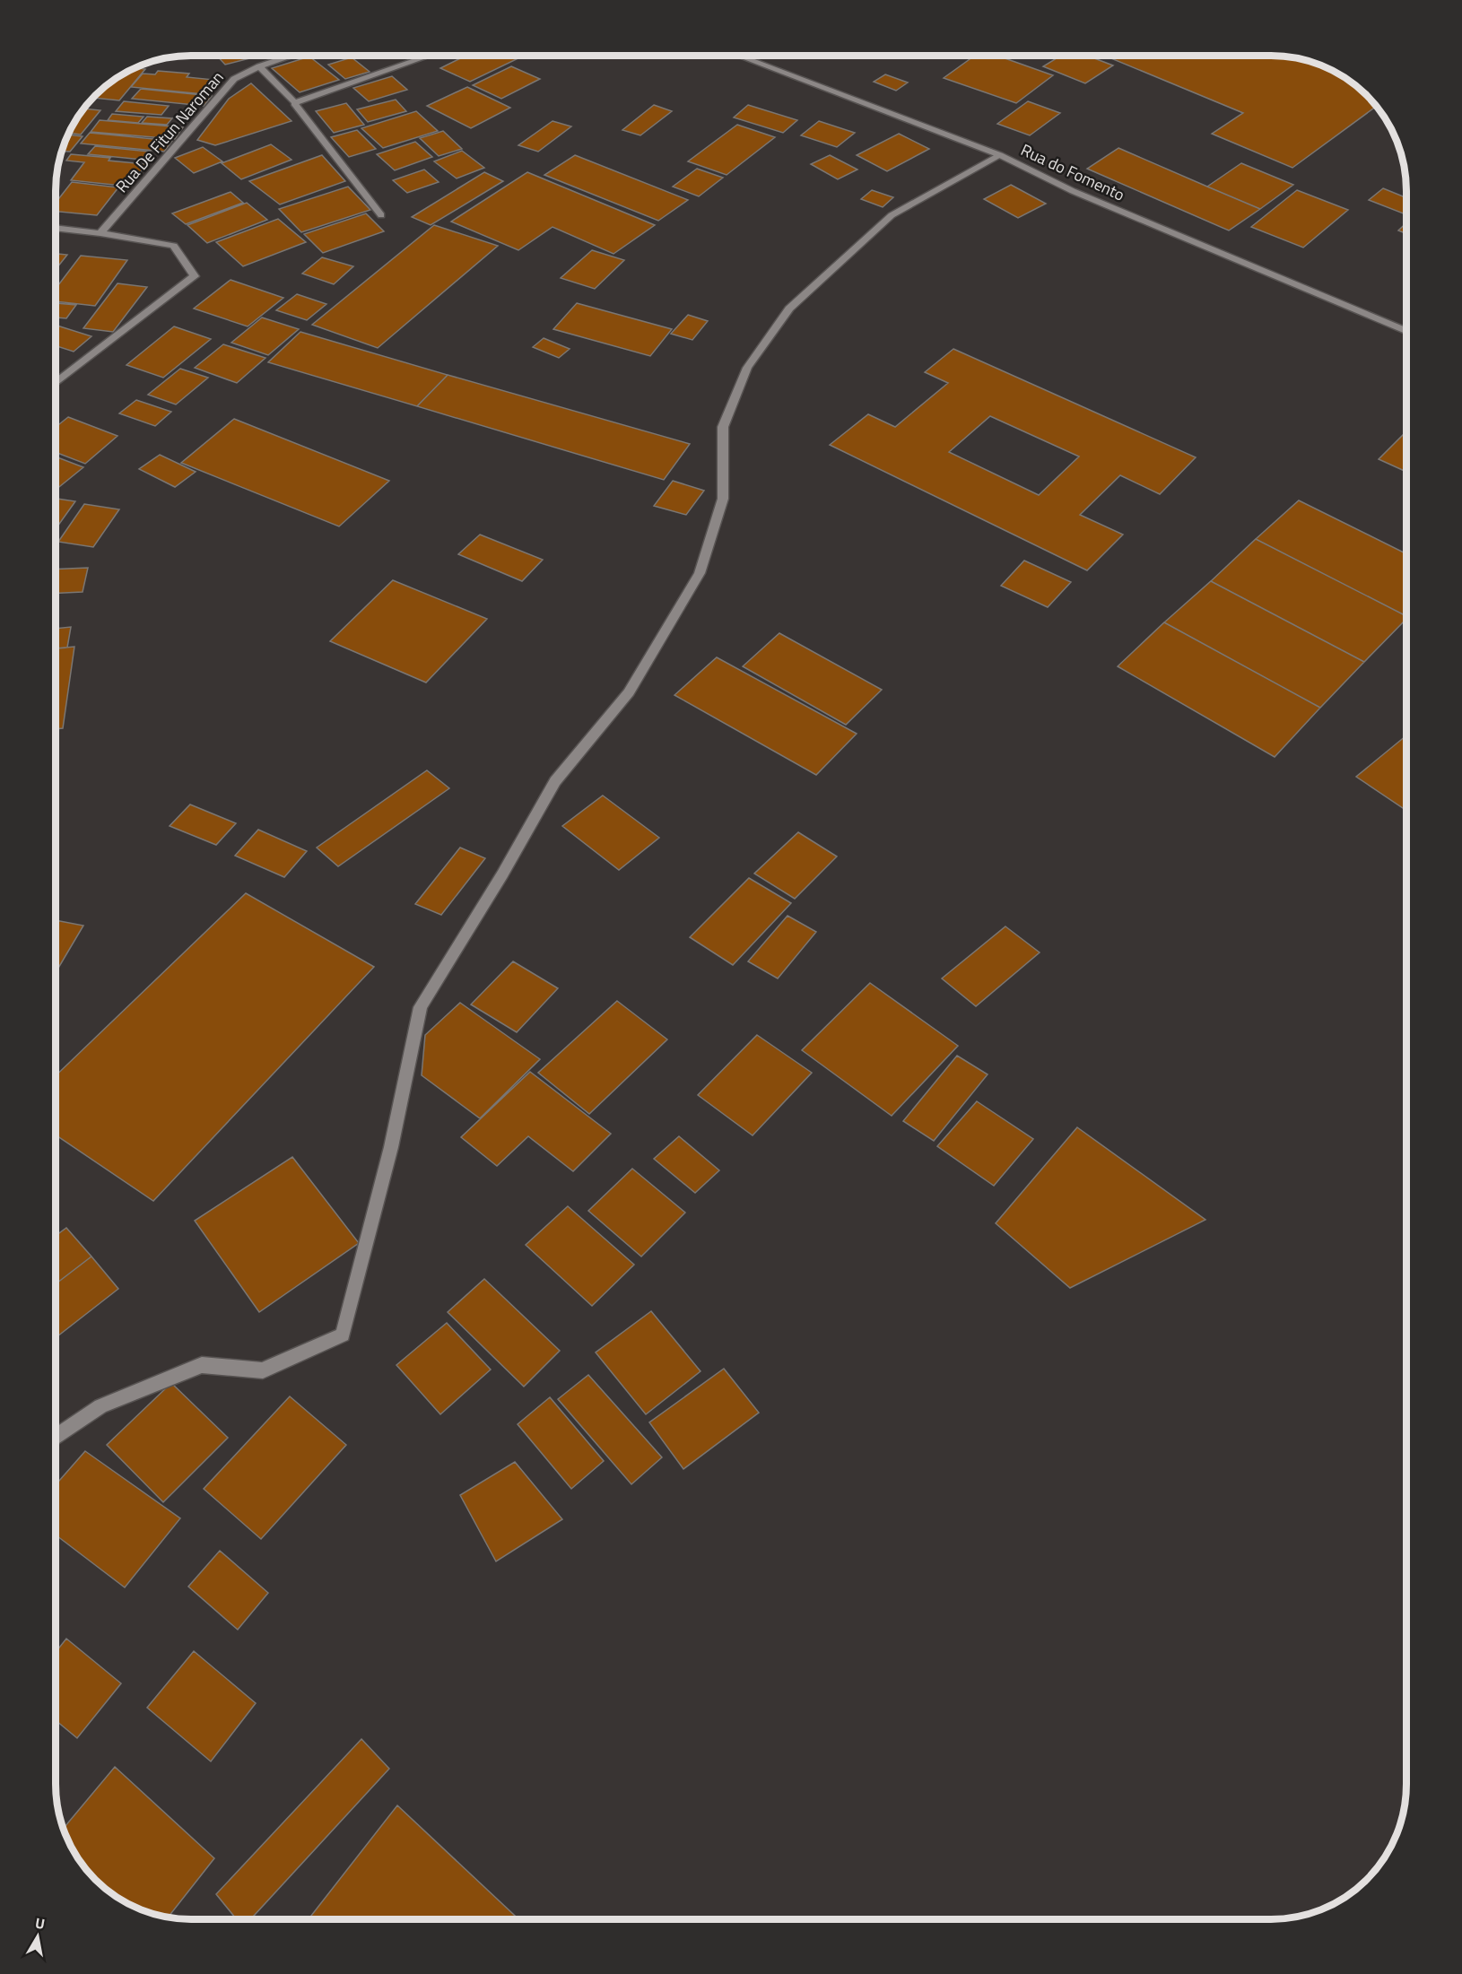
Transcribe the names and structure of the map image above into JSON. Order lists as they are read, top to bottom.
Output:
{
  "streets": {
    "street": ["Rua De Fitun Naroman", "Rua do Fomento"]
  },
  "north": "top"
}
